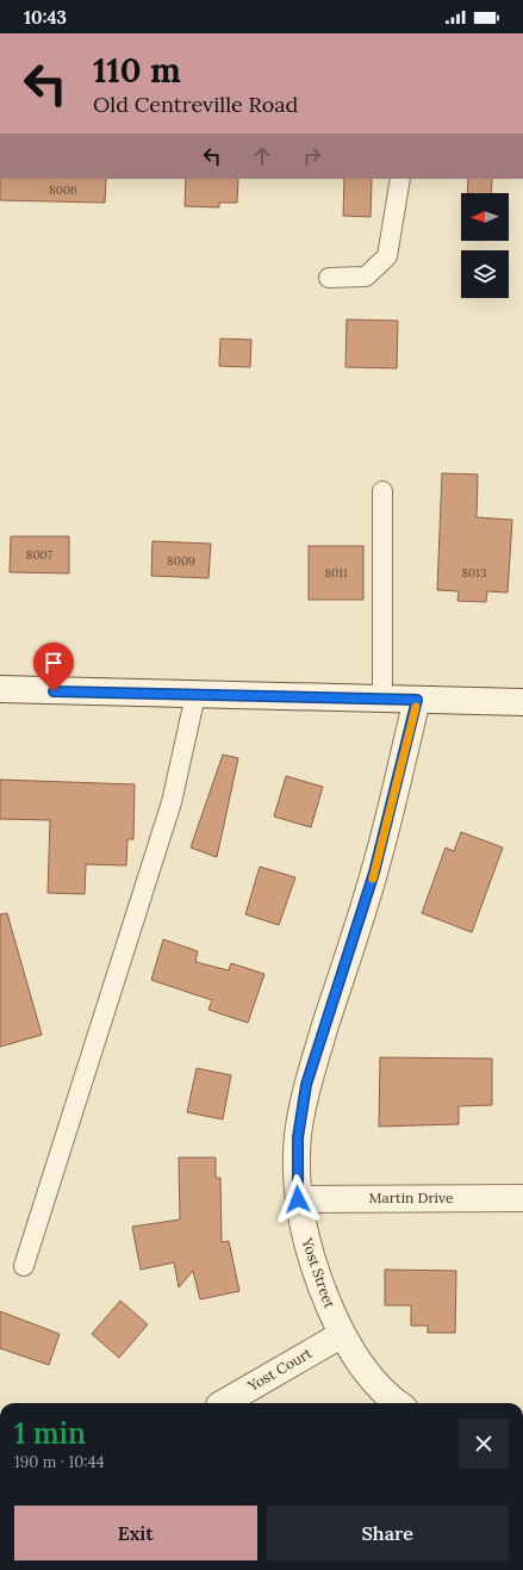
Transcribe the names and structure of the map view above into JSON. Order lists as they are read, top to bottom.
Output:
{
  "streets": {
    "street": ["Martin Drive", "Yost Street", "Yost Court"]
  },
  "crossings": [
    ["Martin Drive", "Yost Street"],
    ["Yost Street", "Yost Court"]
  ],
  "house_numbers": [
    "8006",
    "8007",
    "8009",
    "8011",
    "8013"
  ],
  "north": "left",
  "page": {
    "status": "10:43",
    "turn": ["110 m", "Old Centreville Road"],
    "heading": ["1 min", "190 m · 10:44"],
    "buttons": ["Exit", "Share"]
  }
}
